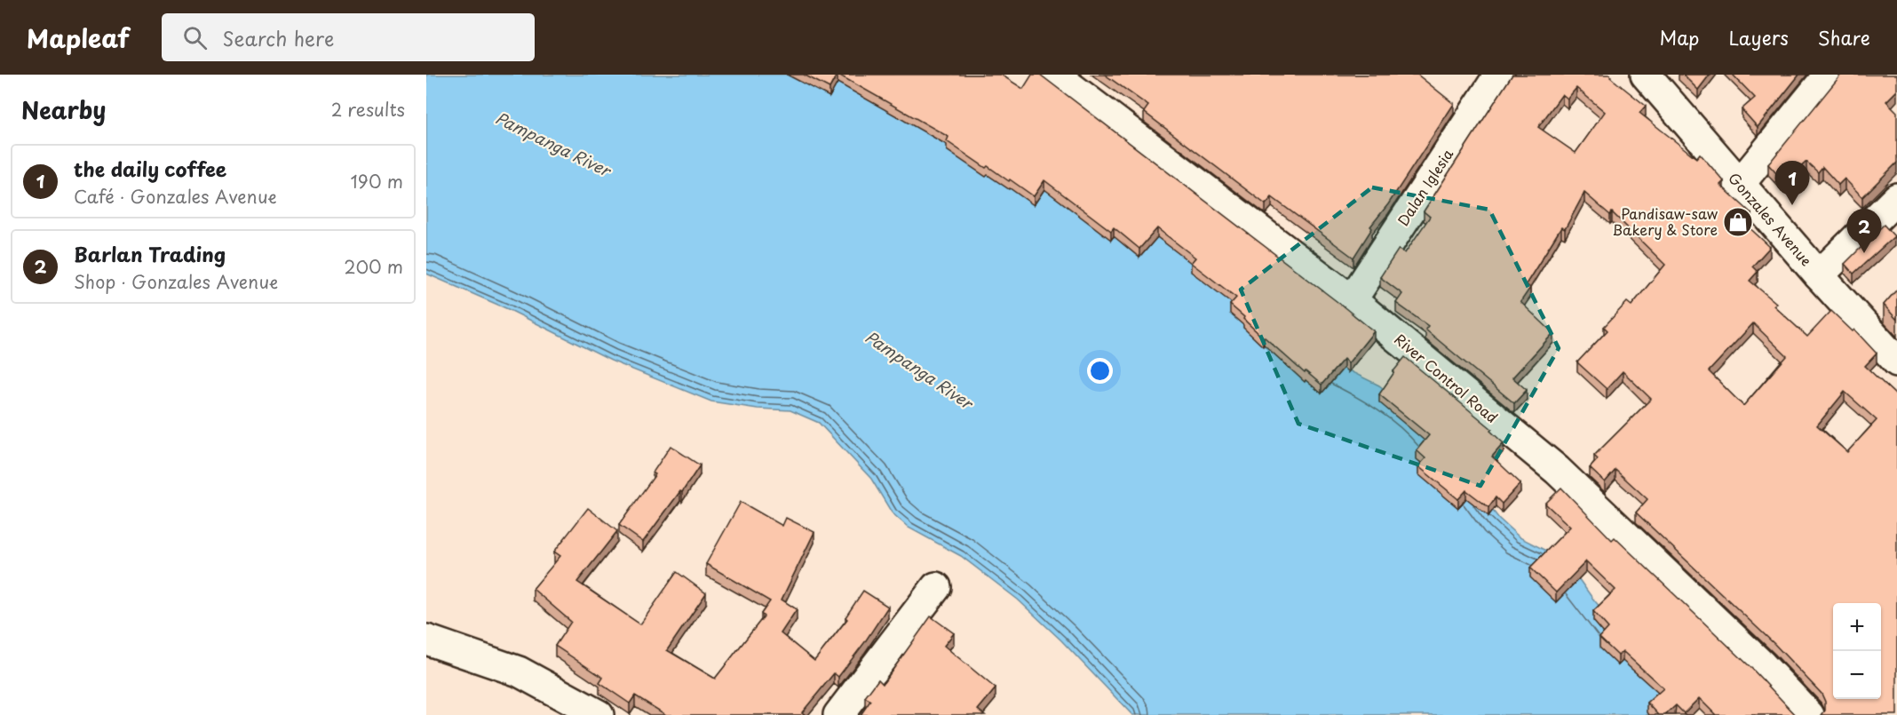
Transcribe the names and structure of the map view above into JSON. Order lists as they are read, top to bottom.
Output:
{
  "streets": {
    "street": ["Dalan Iglesia", "Gonzales Avenue", "River Control Road"]
  },
  "crossings": [
    ["Dalan Iglesia", "River Control Road"]
  ],
  "water": ["Pampanga River"],
  "places": {
    "shop": ["Pandisaw-saw Bakery & Store"]
  },
  "page": {
    "header": "Mapleaf",
    "search": "Search here",
    "nav": ["Map", "Layers", "Share"],
    "heading": ["Nearby", "2 results"],
    "list": [
      {
        "mark": "1",
        "name": "the daily coffee",
        "note": "Café · Gonzales Avenue",
        "value": "190 m"
      },
      {
        "mark": "2",
        "name": "Barlan Trading",
        "note": "Shop · Gonzales Avenue",
        "value": "200 m"
      }
    ],
    "pins": ["1", "2"],
    "map_buttons": ["+", "−"]
  }
}
